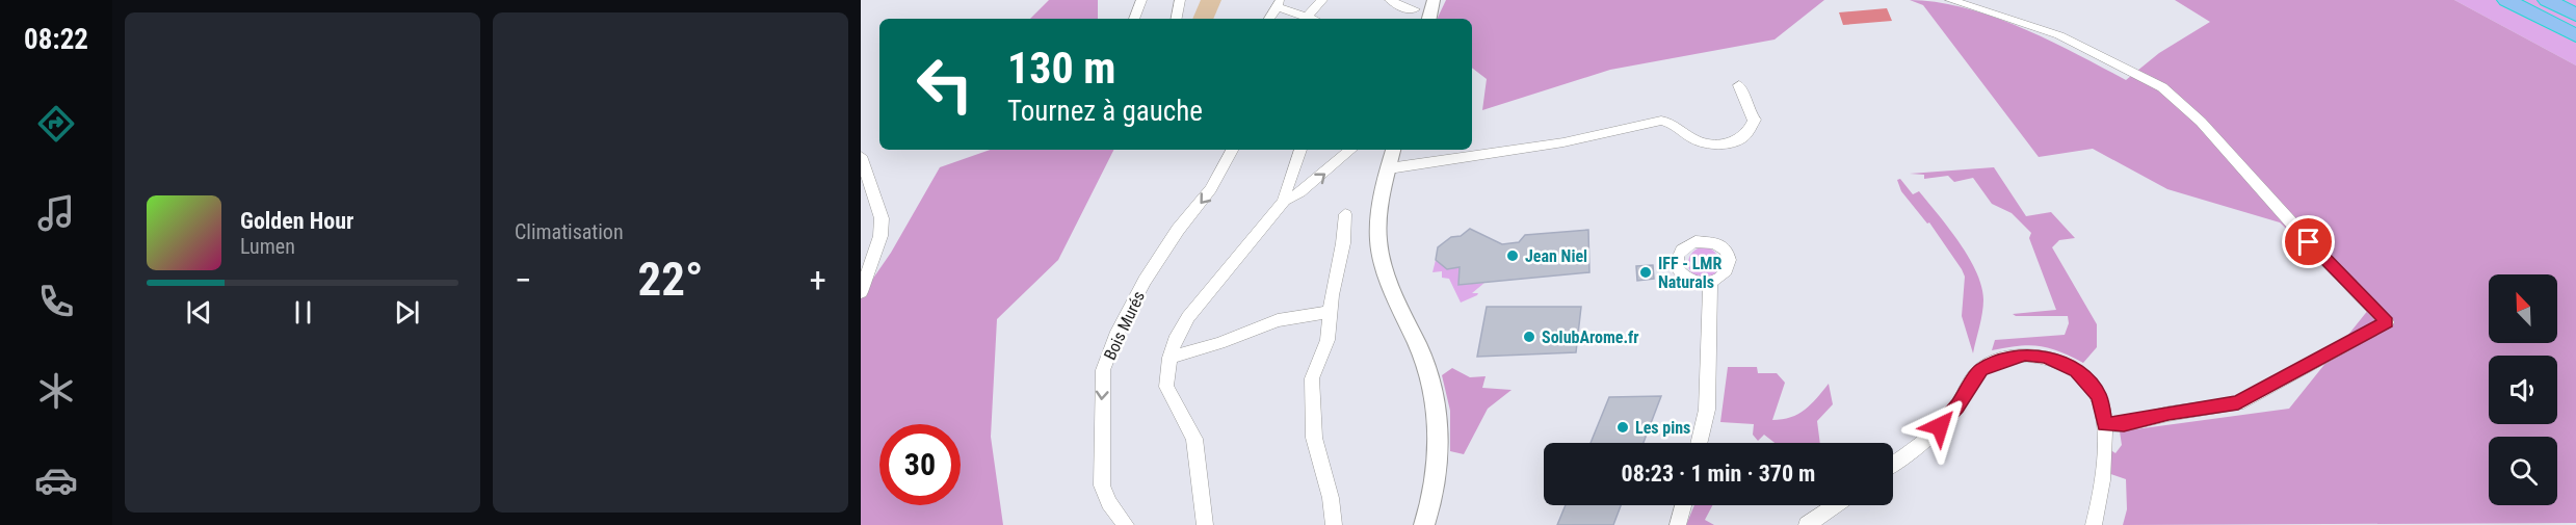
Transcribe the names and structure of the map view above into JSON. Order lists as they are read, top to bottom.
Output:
{
  "streets": {
    "street": ["Bois Murés"]
  },
  "places": [
    "Jean Niel",
    "IFF - LMR Naturals",
    "SolubArome.fr",
    "Les pins"
  ],
  "north": "top left",
  "page": {
    "tabs": "08:22",
    "tile": "Climatisation",
    "turn": ["130 m", "Tournez à gauche"],
    "song": ["Golden Hour", "Lumen"],
    "heat": ["−", "22°", "+"],
    "limit": "30",
    "trip": "08:23 · 1 min · 370 m"
  }
}
